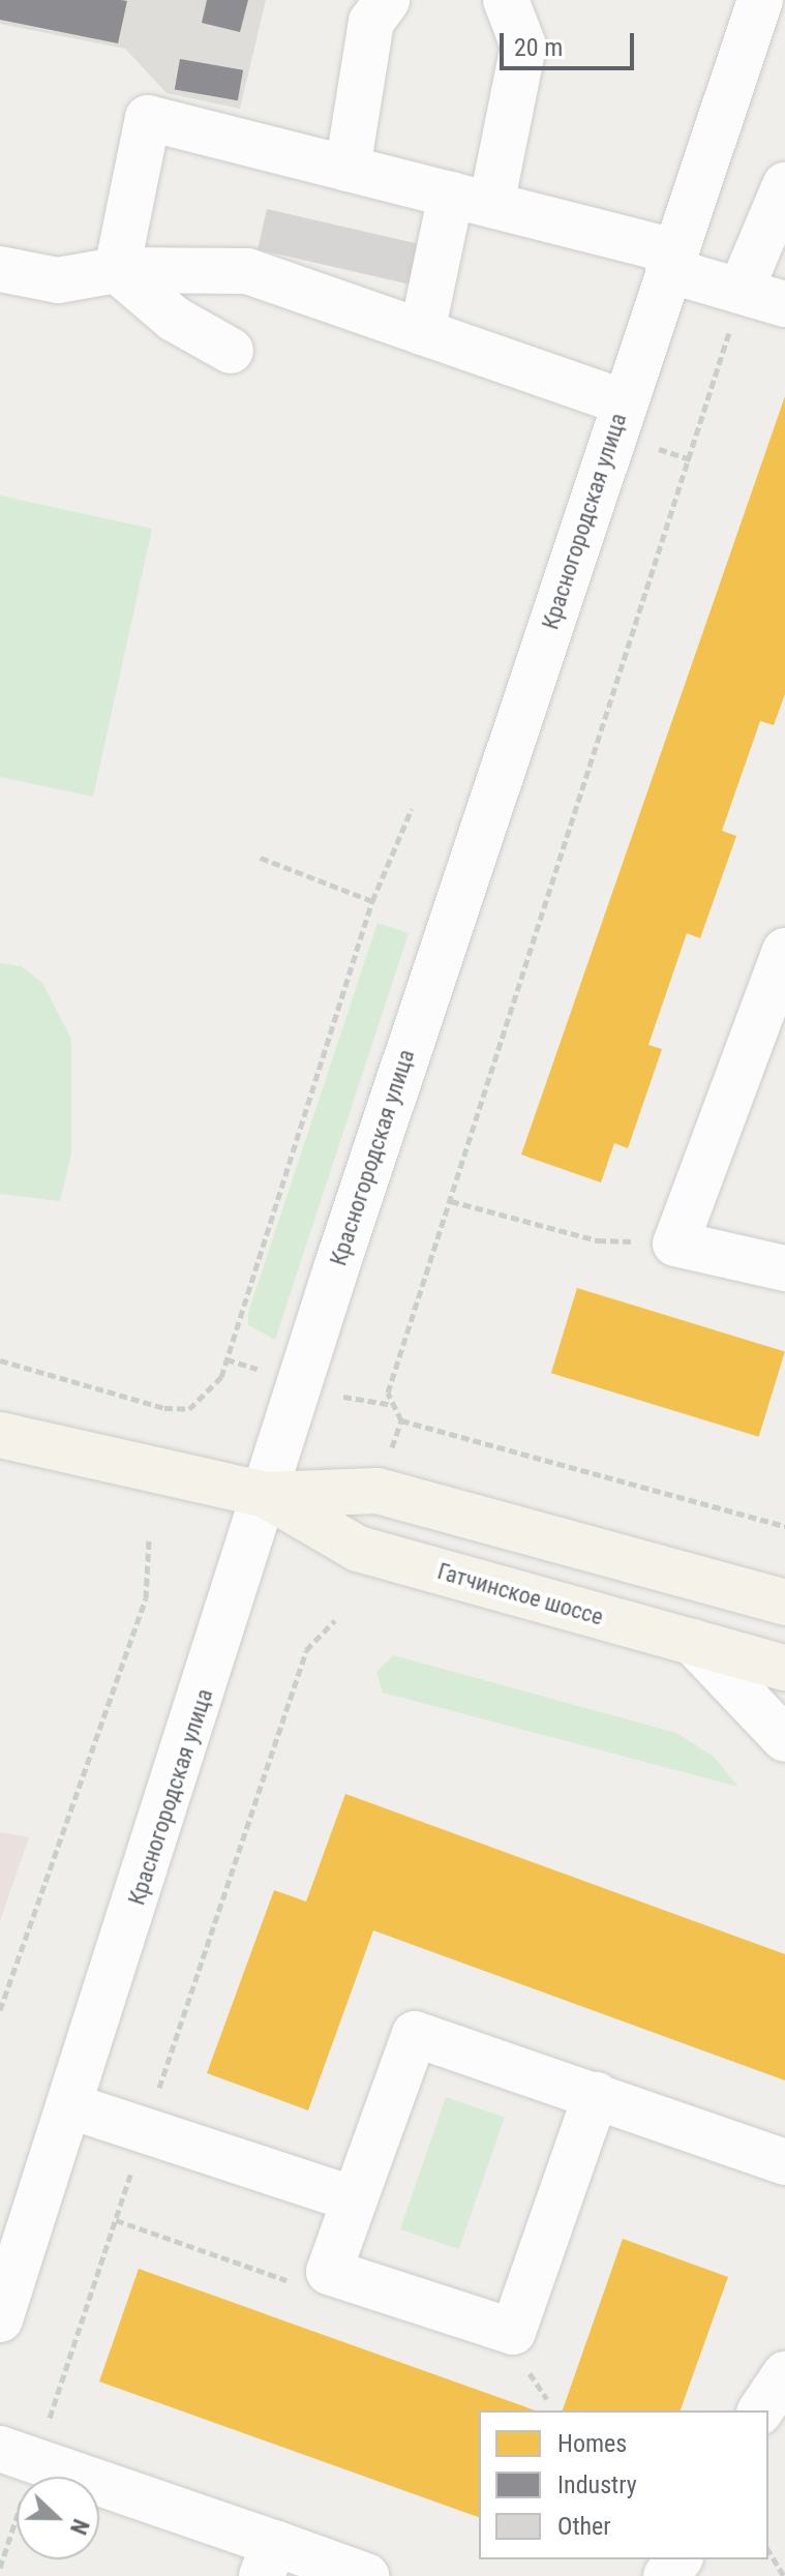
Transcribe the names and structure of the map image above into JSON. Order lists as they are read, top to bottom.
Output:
{
  "streets": {
    "main road": ["Гатчинское шоссе"],
    "street": ["Красногородская улица"]
  },
  "crossings": [
    ["Красногородская улица", "Гатчинское шоссе"]
  ],
  "legend": ["Homes", "Industry", "Other"],
  "scale_bar": "20 m",
  "north": "right"
}
